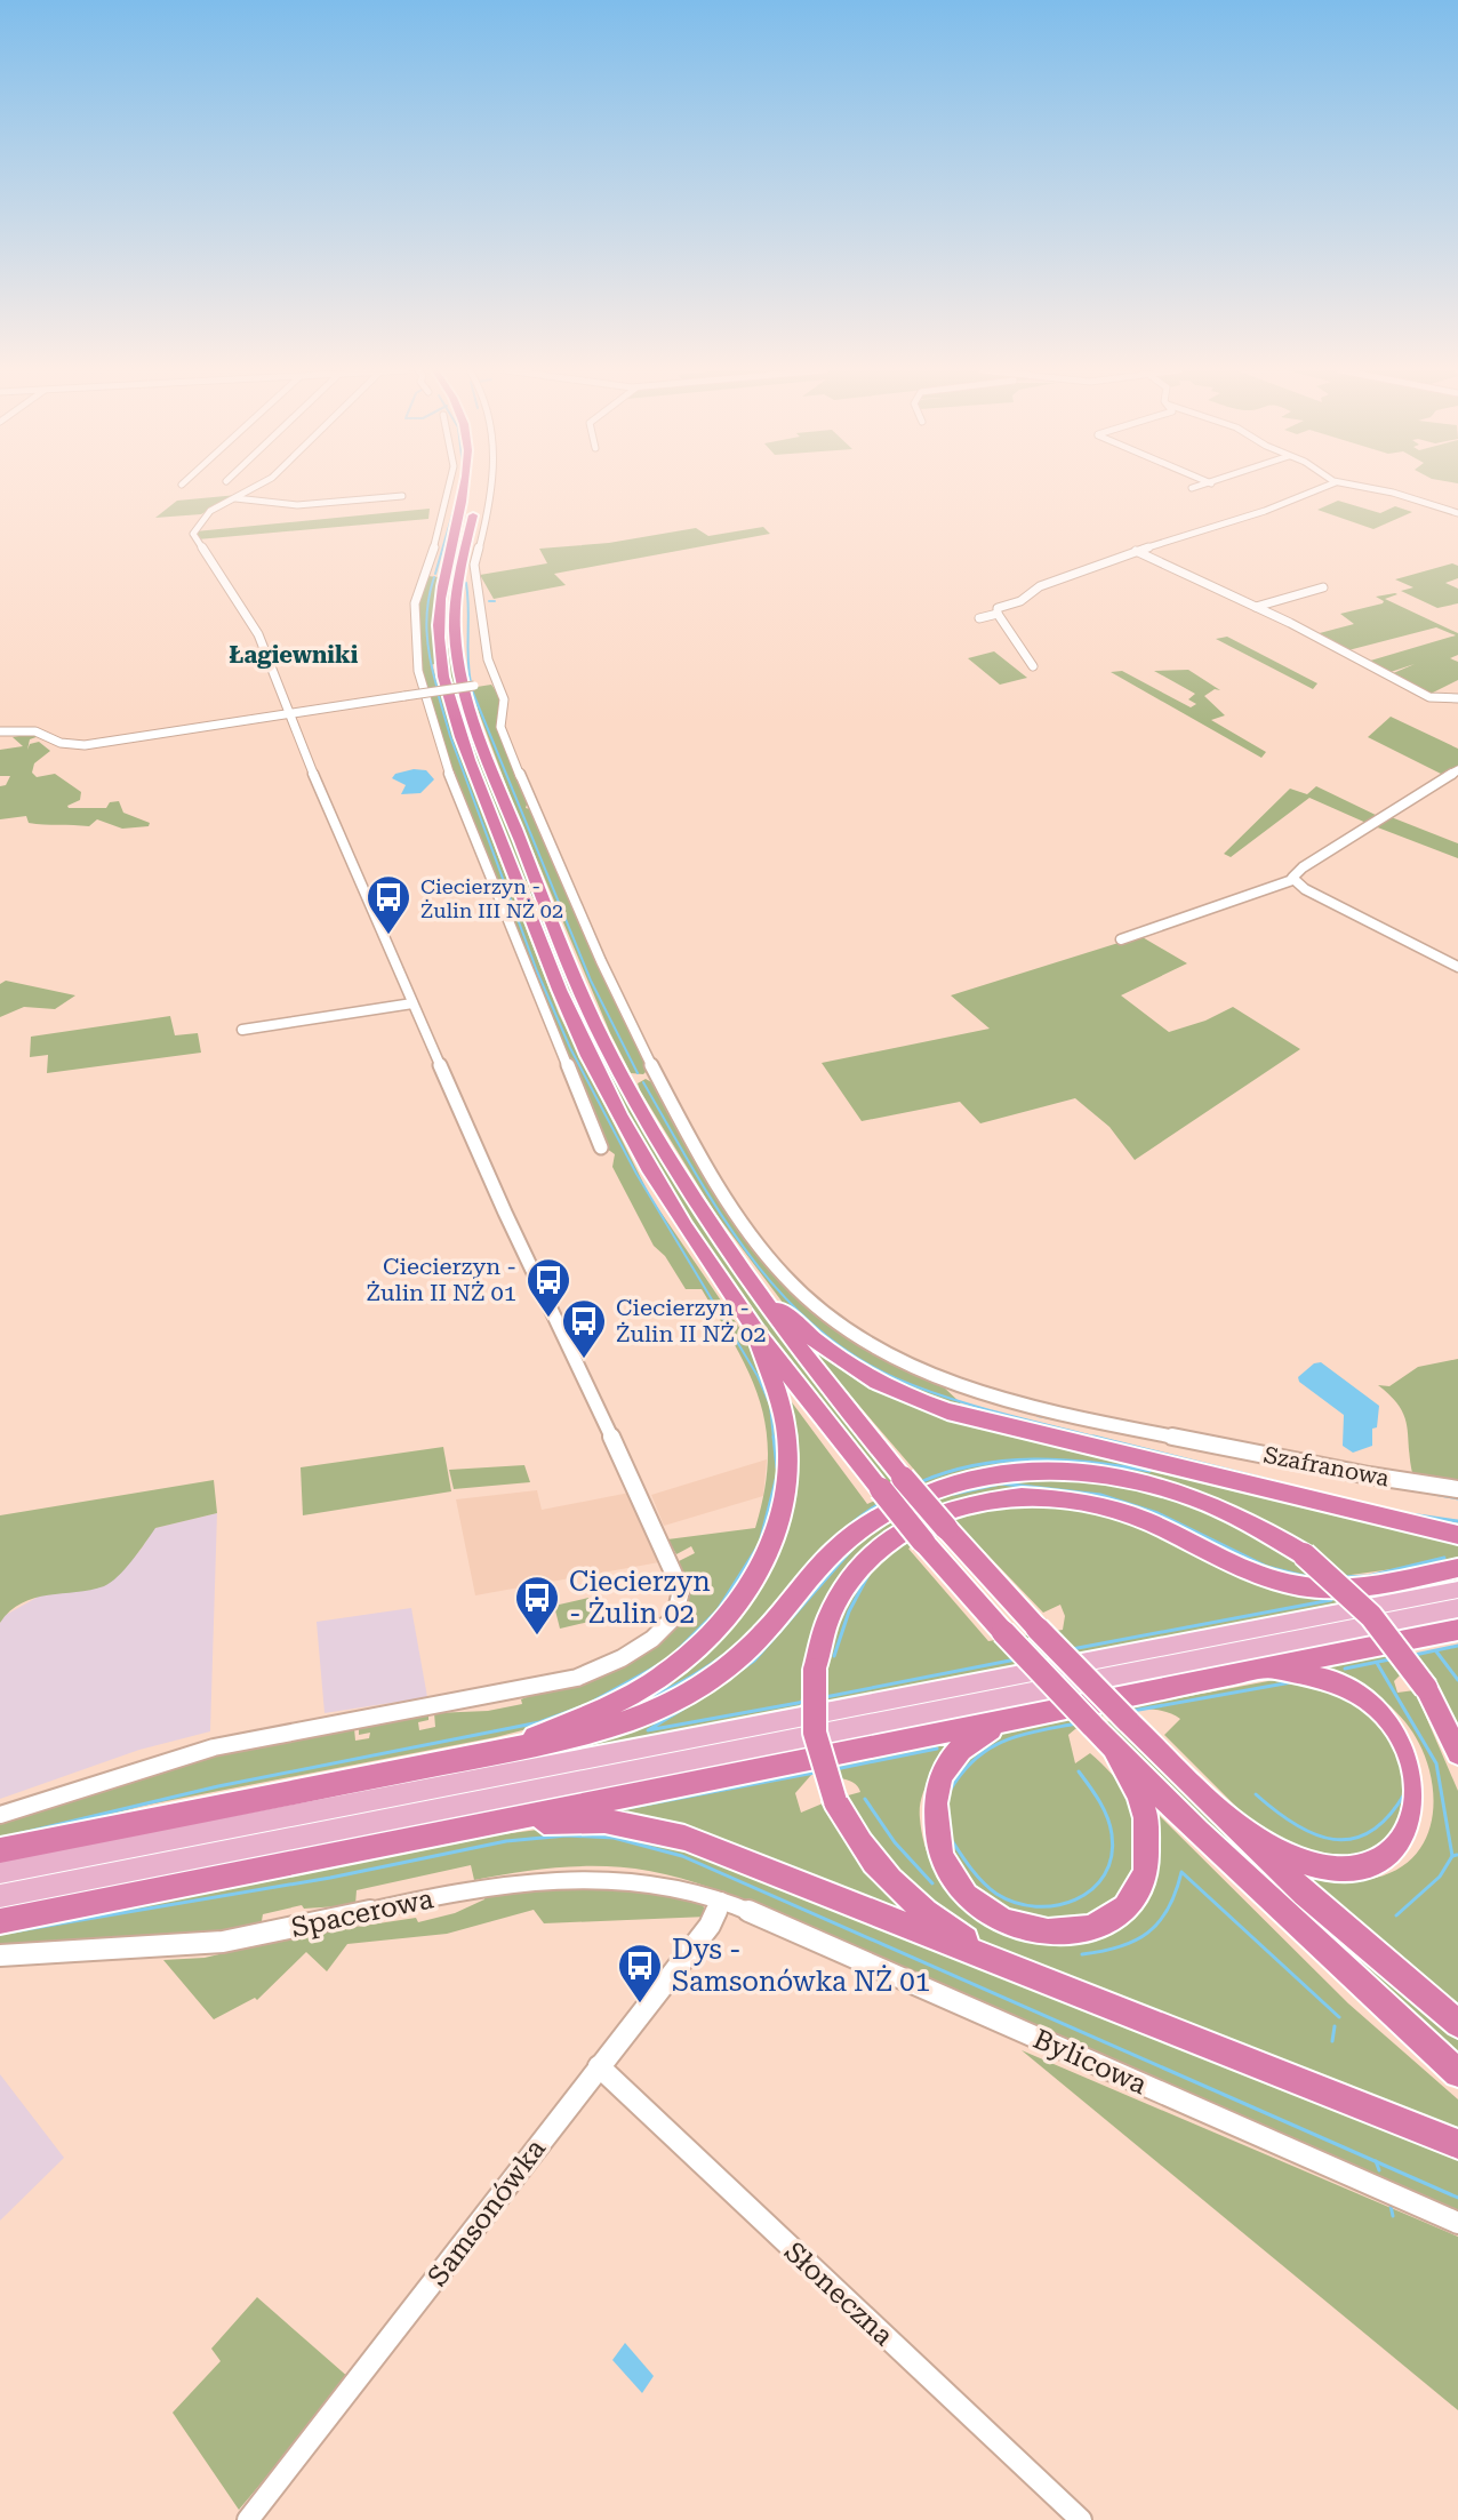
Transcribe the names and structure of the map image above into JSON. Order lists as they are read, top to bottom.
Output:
{
  "streets": {
    "street": [
      "Szafranowa",
      "Spacerowa",
      "Bylicowa",
      "Samsonówka",
      "Słoneczna"
    ]
  },
  "crossings": [
    ["Spacerowa", "Bylicowa"],
    ["Spacerowa", "Samsonówka"],
    ["Bylicowa", "Samsonówka"],
    ["Samsonówka", "Słoneczna"]
  ],
  "districts": ["Łagiewniki"],
  "places": {
    "bus stop": [
      "Ciecierzyn - Żulin III NŻ 02",
      "Ciecierzyn - Żulin II NŻ 01",
      "Ciecierzyn - Żulin II NŻ 02",
      "Ciecierzyn - Żulin 02",
      "Dys - Samsonówka NŻ 01"
    ]
  }
}
